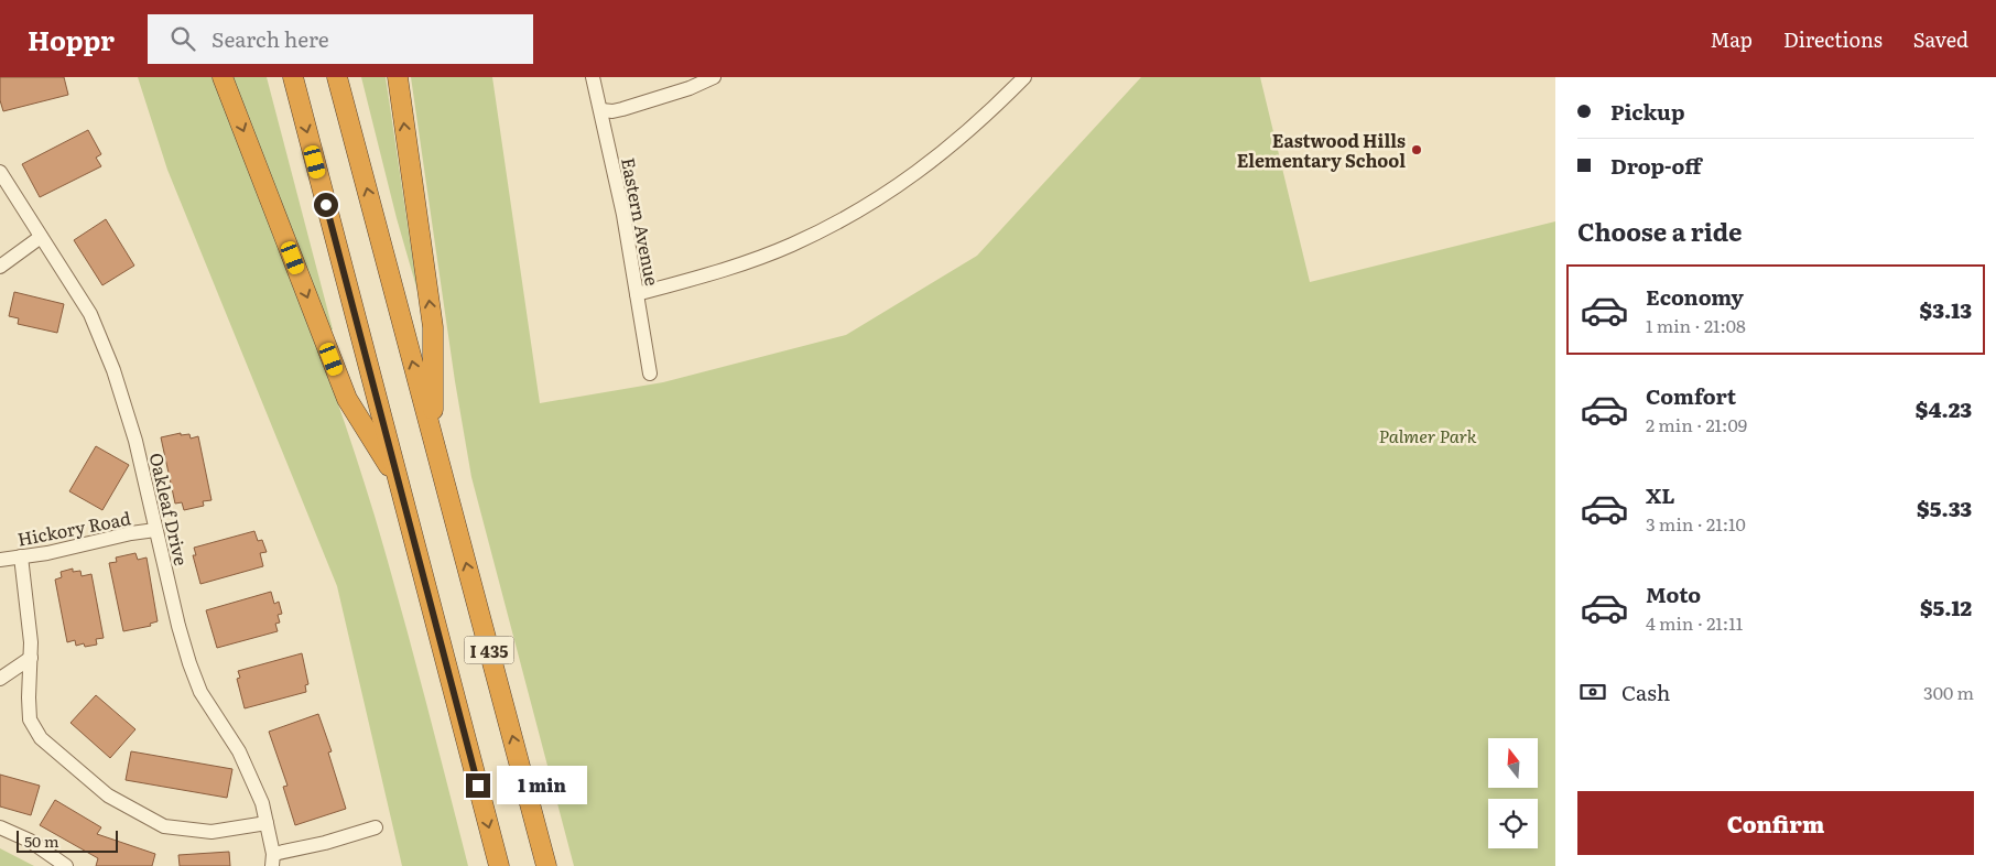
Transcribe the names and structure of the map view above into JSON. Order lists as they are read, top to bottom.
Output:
{
  "streets": {
    "highway": ["I 435"],
    "street": ["Eastern Avenue", "Oakleaf Drive", "Hickory Road"]
  },
  "crossings": [
    ["Oakleaf Drive", "Hickory Road"]
  ],
  "parks": ["Palmer Park"],
  "places": ["Eastwood Hills Elementary School"],
  "scale_bar": "50 m",
  "north": "top",
  "page": {
    "header": "Hoppr",
    "search": "Search here",
    "nav": ["Map", "Directions", "Saved"],
    "banner": ["Pickup", "Drop-off"],
    "heading": "Choose a ride",
    "list": [
      {
        "name": "Economy",
        "note": "1 min · 21:08",
        "value": "$3.13"
      },
      {
        "name": "Comfort",
        "note": "2 min · 21:09",
        "value": "$4.23"
      },
      {
        "name": "XL",
        "note": "3 min · 21:10",
        "value": "$5.33"
      },
      {
        "name": "Moto",
        "note": "4 min · 21:11",
        "value": "$5.12"
      }
    ],
    "pay": ["Cash", "300 m"],
    "bubble": "1 min",
    "buttons": "Confirm",
    "scale": "50 m"
  }
}
